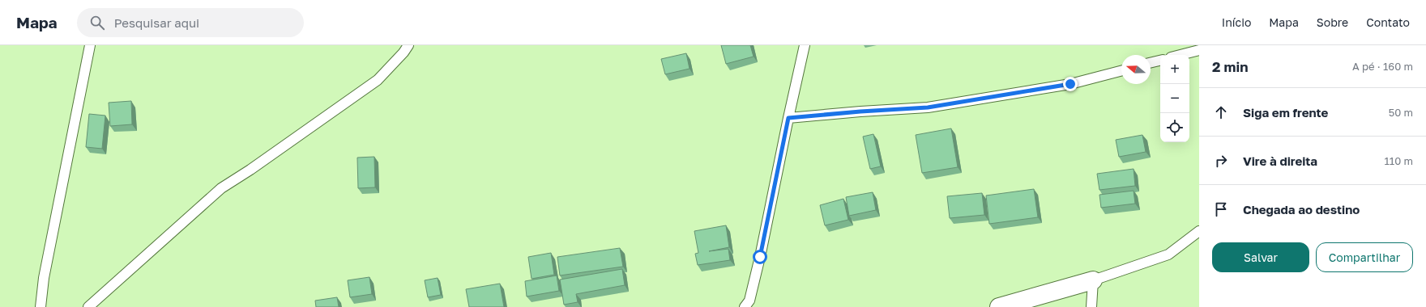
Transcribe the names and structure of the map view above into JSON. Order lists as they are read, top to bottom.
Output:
{
  "north": "left",
  "page": {
    "header": "Mapa",
    "search": "Pesquisar aqui",
    "nav": [
      "Início",
      "Mapa",
      "Sobre",
      "Contato"
    ],
    "heading": ["2 min", "A pé · 160 m"],
    "map_buttons": ["+", "−"],
    "list": [
      ["Siga em frente", "50 m"],
      ["Vire à direita", "110 m"],
      "Chegada ao destino"
    ],
    "buttons": ["Salvar", "Compartilhar"]
  }
}
